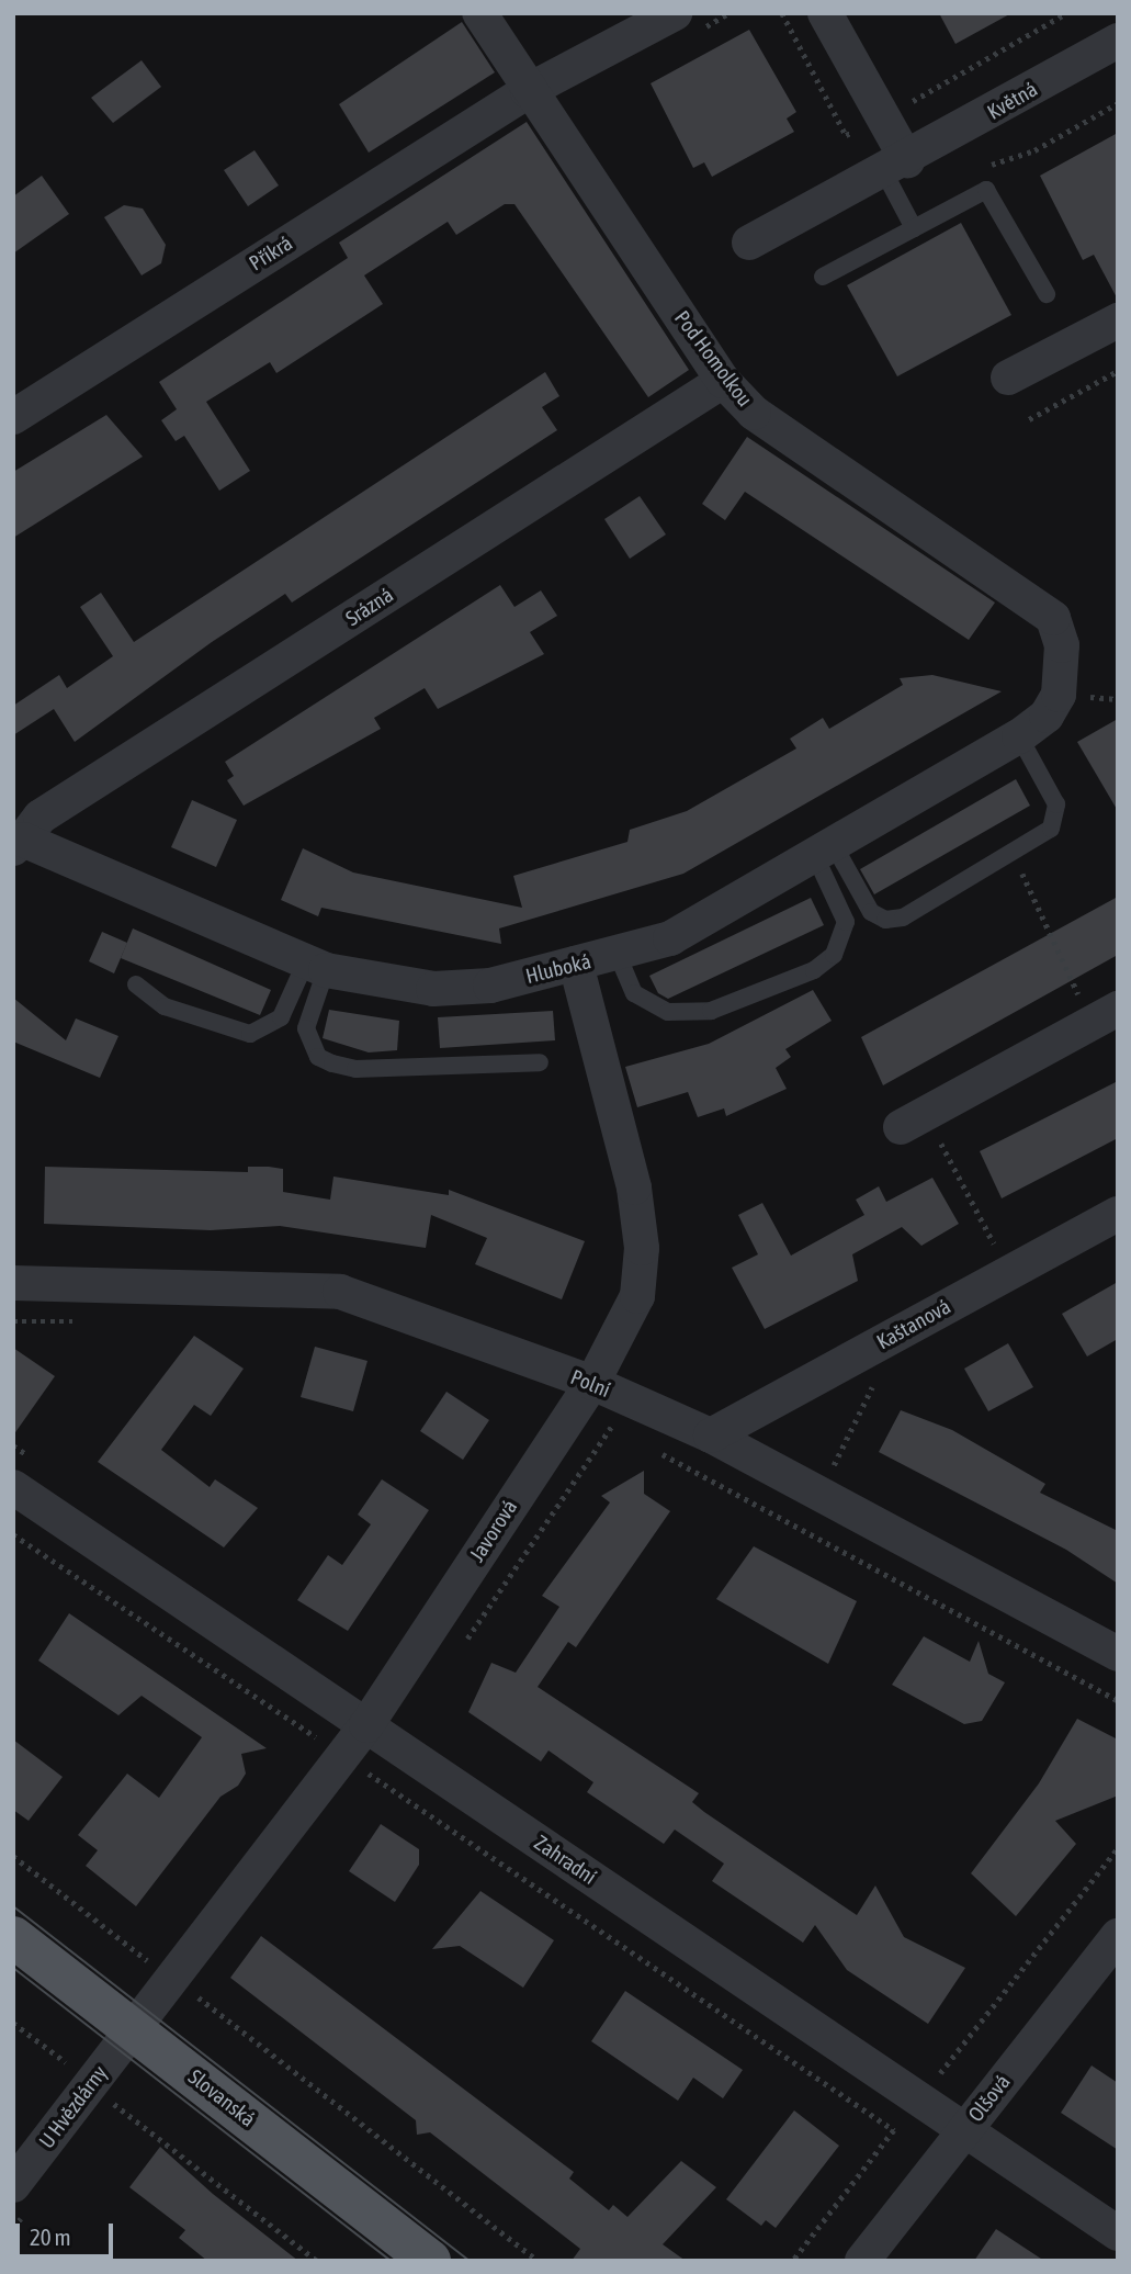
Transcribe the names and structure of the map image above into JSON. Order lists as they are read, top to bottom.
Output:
{
  "streets": {
    "main road": ["Slovanská"],
    "street": [
      "Květná",
      "Příkrá",
      "Pod Homolkou",
      "Srázná",
      "Hluboká",
      "Kaštanová",
      "Polní",
      "Javorová",
      "Zahradní",
      "Olšová",
      "U Hvězdárny"
    ]
  },
  "crossings": [
    ["Příkrá", "Pod Homolkou"],
    ["Pod Homolkou", "Srázná"],
    ["Pod Homolkou", "Hluboká"],
    ["Srázná", "Hluboká"],
    ["Hluboká", "Javorová"],
    ["Kaštanová", "Polní"],
    ["Polní", "Javorová"],
    ["Javorová", "Zahradní"],
    ["Javorová", "Slovanská"],
    ["Javorová", "U Hvězdárny"],
    ["Zahradní", "Olšová"],
    ["Slovanská", "U Hvězdárny"]
  ],
  "scale_bar": "20 m"
}
